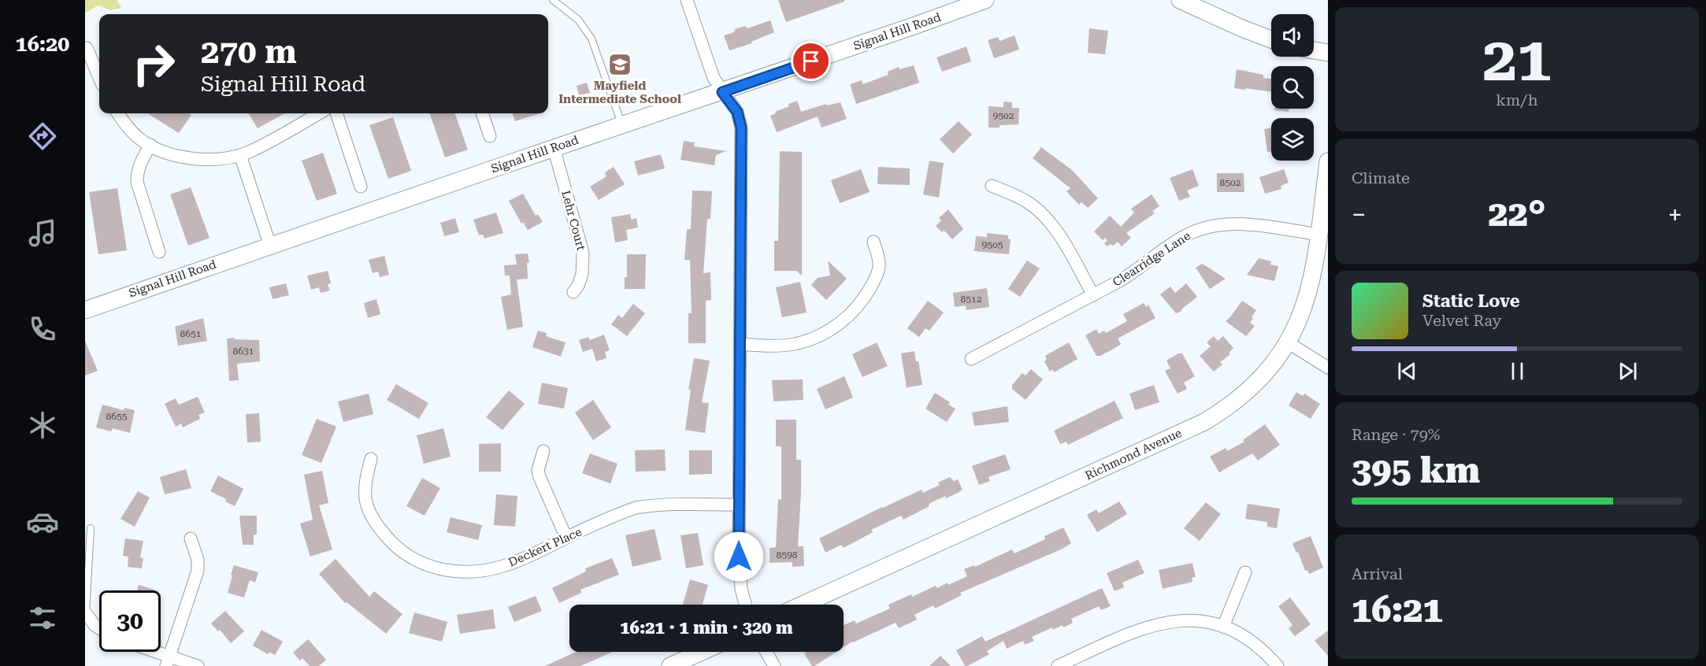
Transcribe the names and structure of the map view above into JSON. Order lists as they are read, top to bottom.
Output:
{
  "streets": {
    "main road": ["Signal Hill Road", "Richmond Avenue"],
    "street": ["Lehr Court", "Clearridge Lane", "Deckert Place"]
  },
  "crossings": [
    ["Signal Hill Road", "Lehr Court"],
    ["Clearridge Lane", "Richmond Avenue"]
  ],
  "places": {
    "school or university": ["Mayfield Intermediate School"]
  },
  "house_numbers": [
    "9502",
    "8502",
    "9505",
    "8512",
    "8651",
    "8631",
    "8655",
    "8598"
  ],
  "page": {
    "tabs": "16:20",
    "tile": [
      ["21", "km/h"],
      "Climate",
      ["Range · 79%", "395 km"],
      ["Arrival", "16:21"]
    ],
    "turn": ["270 m", "Signal Hill Road"],
    "heat": ["−", "22°", "+"],
    "song": ["Static Love", "Velvet Ray"],
    "limit": "30",
    "trip": "16:21 · 1 min · 320 m"
  }
}
